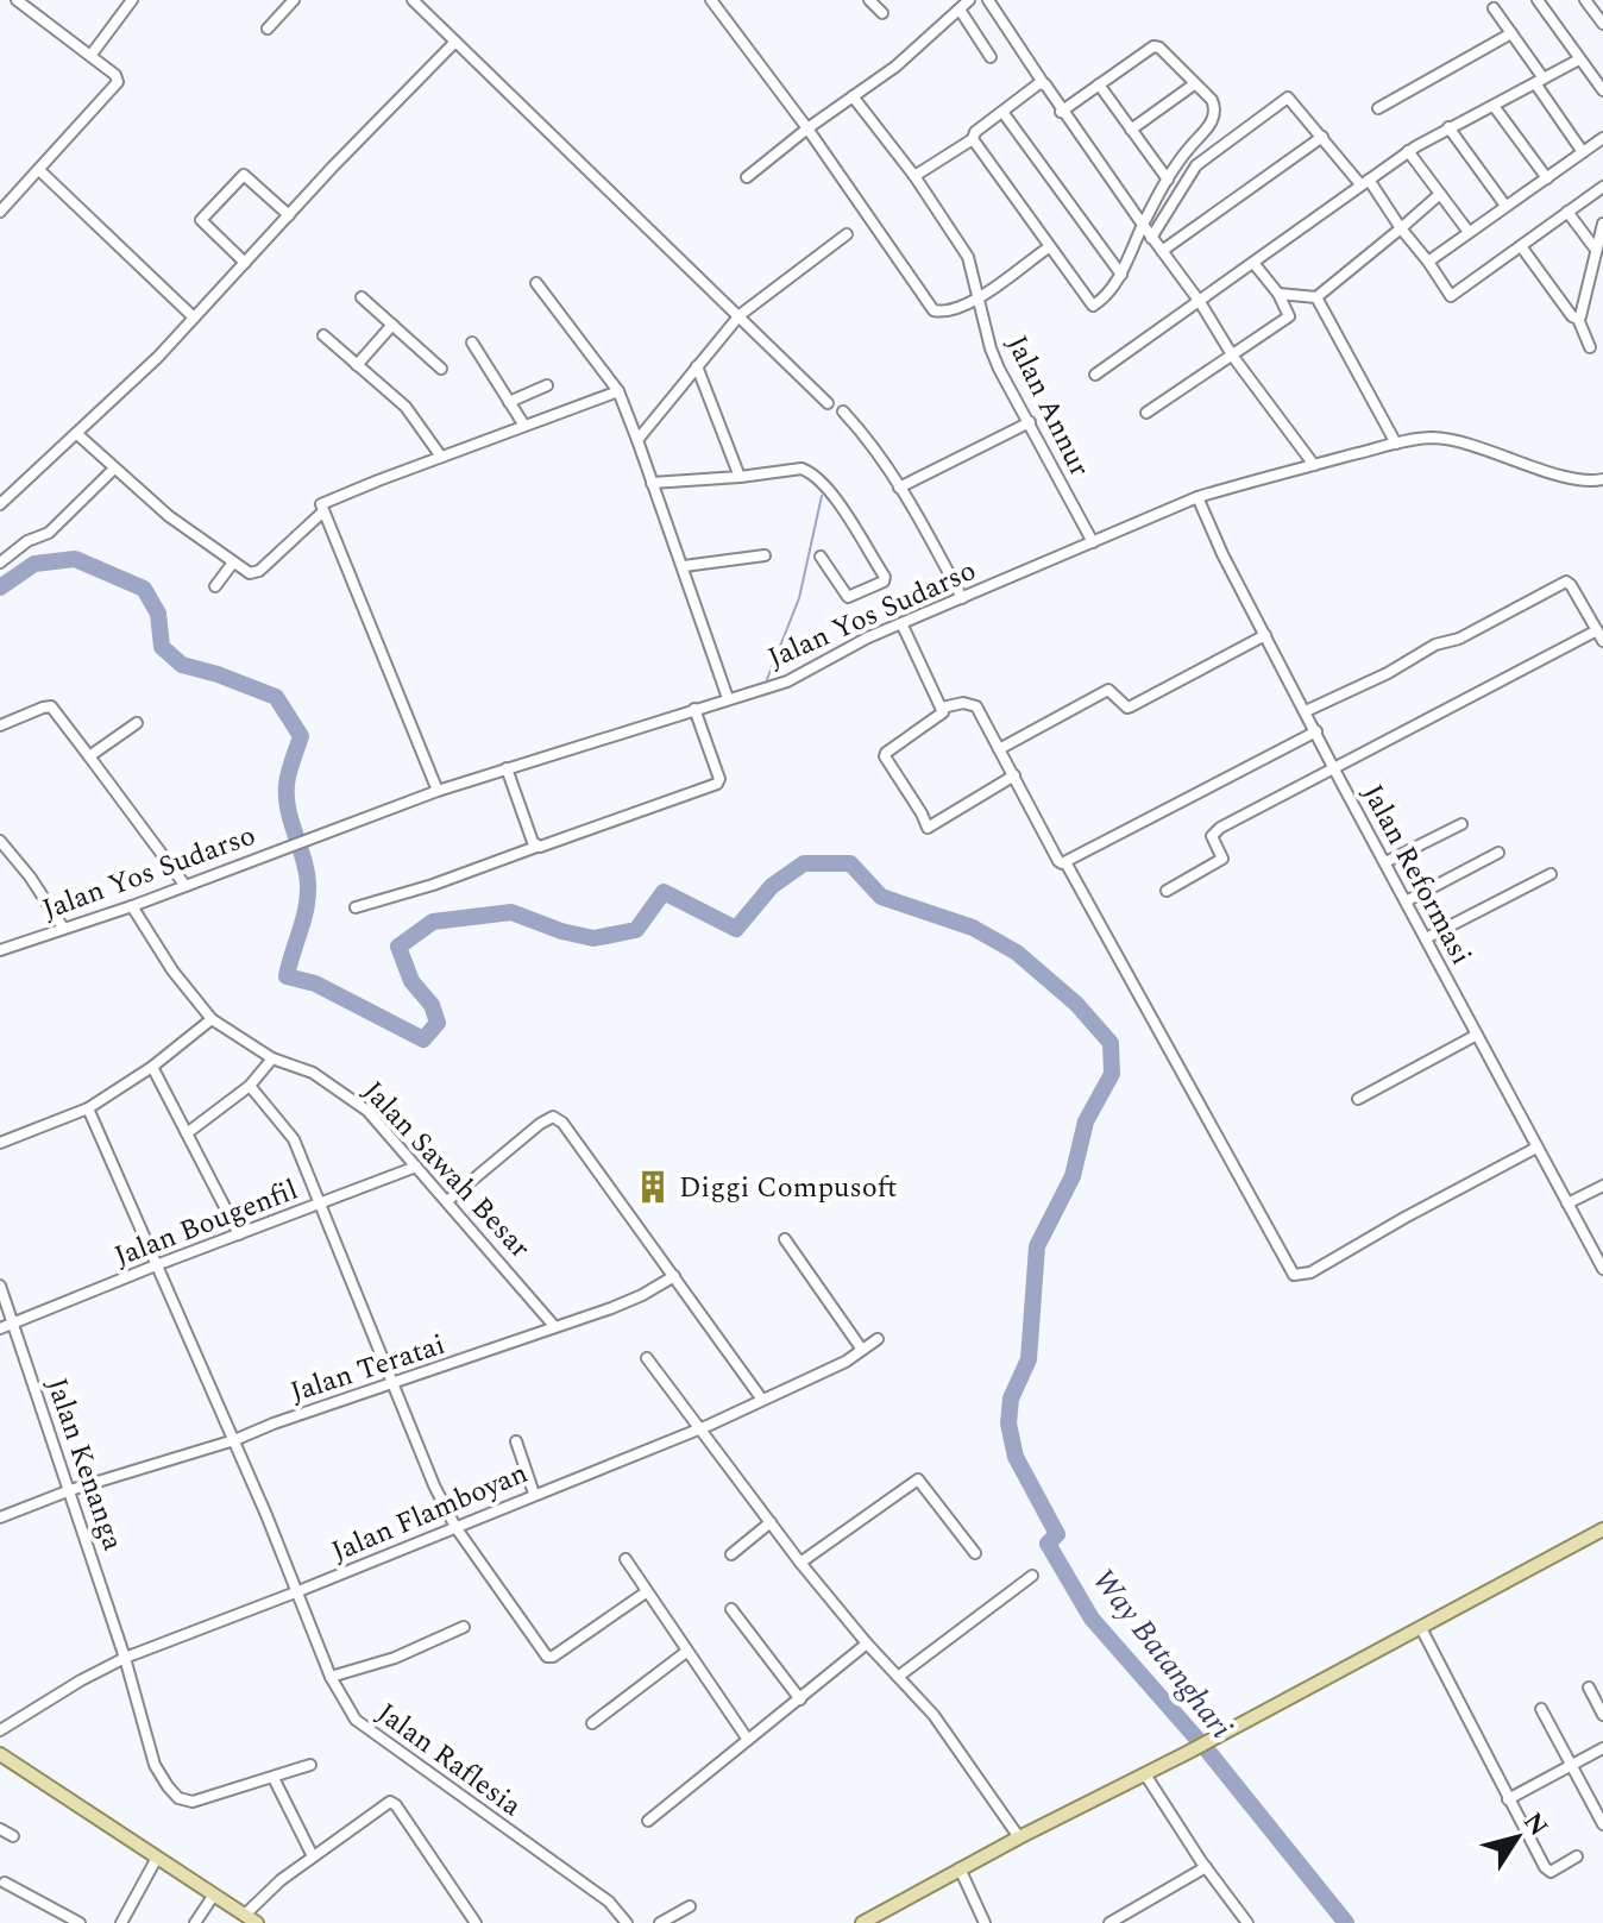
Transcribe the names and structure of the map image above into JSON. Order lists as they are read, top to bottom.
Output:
{
  "streets": {
    "street": [
      "Jalan Annur",
      "Jalan Yos Sudarso",
      "Jalan Reformasi",
      "Jalan Sawah Besar",
      "Jalan Bougenfil",
      "Jalan Teratai",
      "Jalan Kenanga",
      "Jalan Flamboyan",
      "Jalan Raflesia"
    ]
  },
  "crossings": [
    ["Jalan Annur", "Jalan Yos Sudarso"],
    ["Jalan Yos Sudarso", "Jalan Reformasi"],
    ["Jalan Yos Sudarso", "Jalan Sawah Besar"],
    ["Jalan Sawah Besar", "Jalan Bougenfil"],
    ["Jalan Sawah Besar", "Jalan Teratai"],
    ["Jalan Bougenfil", "Jalan Kenanga"],
    ["Jalan Bougenfil", "Jalan Raflesia"],
    ["Jalan Teratai", "Jalan Kenanga"],
    ["Jalan Teratai", "Jalan Raflesia"],
    ["Jalan Kenanga", "Jalan Flamboyan"],
    ["Jalan Flamboyan", "Jalan Raflesia"]
  ],
  "water": ["Way Batanghari"],
  "places": {
    "building": ["Diggi Compusoft"]
  },
  "north": "top right"
}
